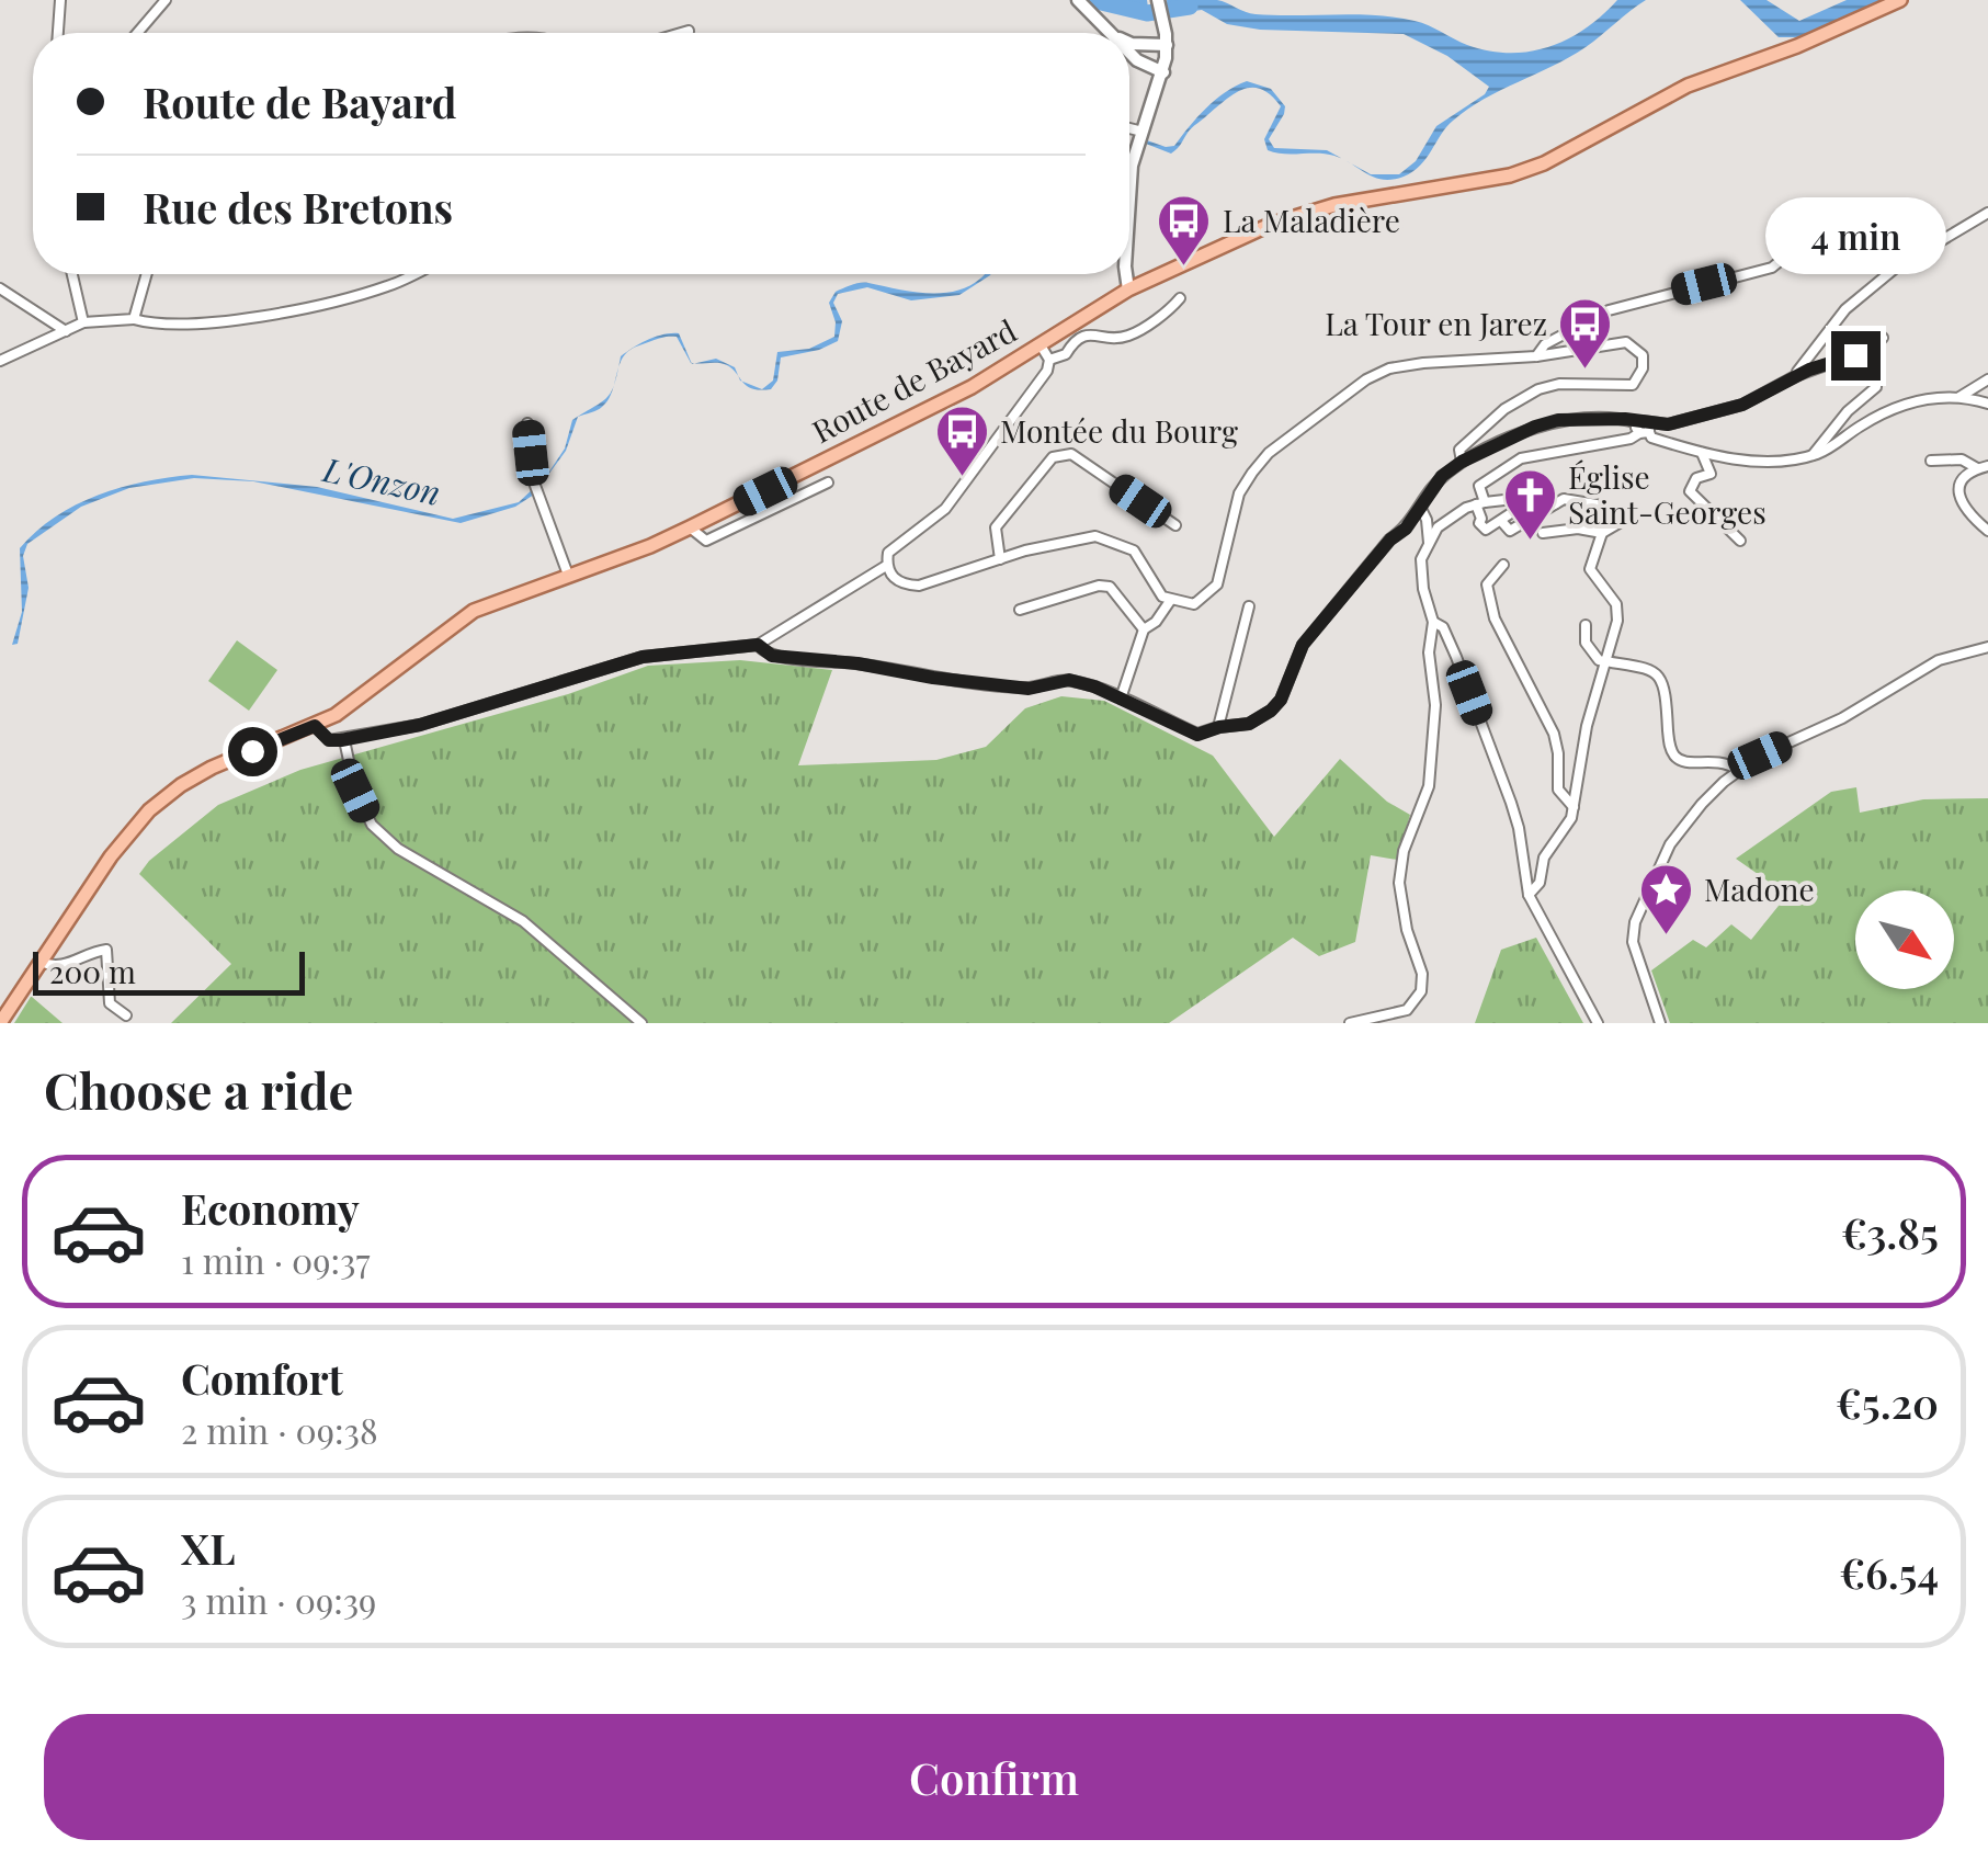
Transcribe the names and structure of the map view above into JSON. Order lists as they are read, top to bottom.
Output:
{
  "streets": {
    "main road": ["Route de Bayard"]
  },
  "water": ["L'Onzon"],
  "places": {
    "bus stop": ["La Maladière", "La Tour en Jarez", "Montée du Bourg"],
    "church": ["Église Saint-Georges"],
    "place": ["Madone"]
  },
  "scale_bar": "200 m",
  "north": "bottom right",
  "page": {
    "banner": ["Route de Bayard", "Rue des Bretons"],
    "bubble": "4 min",
    "scale": "200 m",
    "heading": "Choose a ride",
    "list": [
      {
        "name": "Economy",
        "note": "1 min · 09:37",
        "value": "€3.85"
      },
      {
        "name": "Comfort",
        "note": "2 min · 09:38",
        "value": "€5.20"
      },
      {
        "name": "XL",
        "note": "3 min · 09:39",
        "value": "€6.54"
      }
    ],
    "buttons": "Confirm"
  }
}
